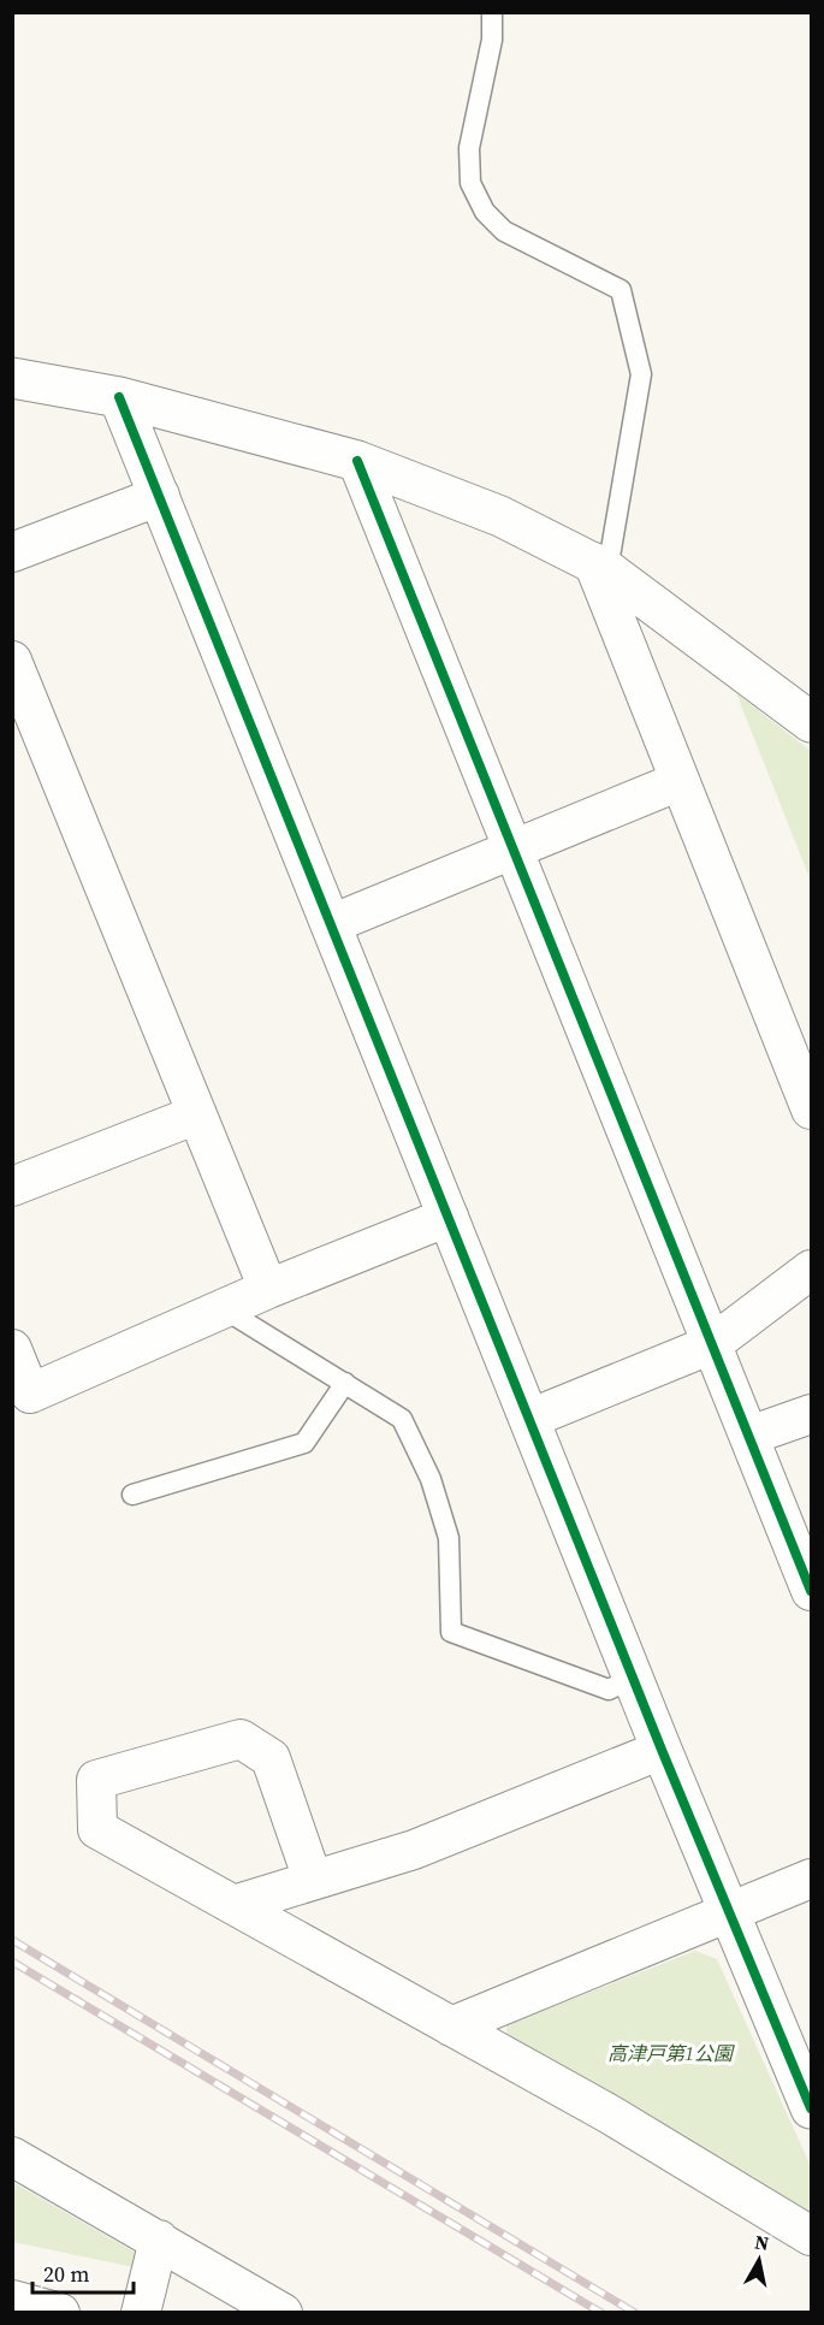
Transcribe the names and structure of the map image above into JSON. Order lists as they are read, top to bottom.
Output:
{
  "parks": ["高津戸第1公園"],
  "scale_bar": "20 m",
  "north": "top"
}
